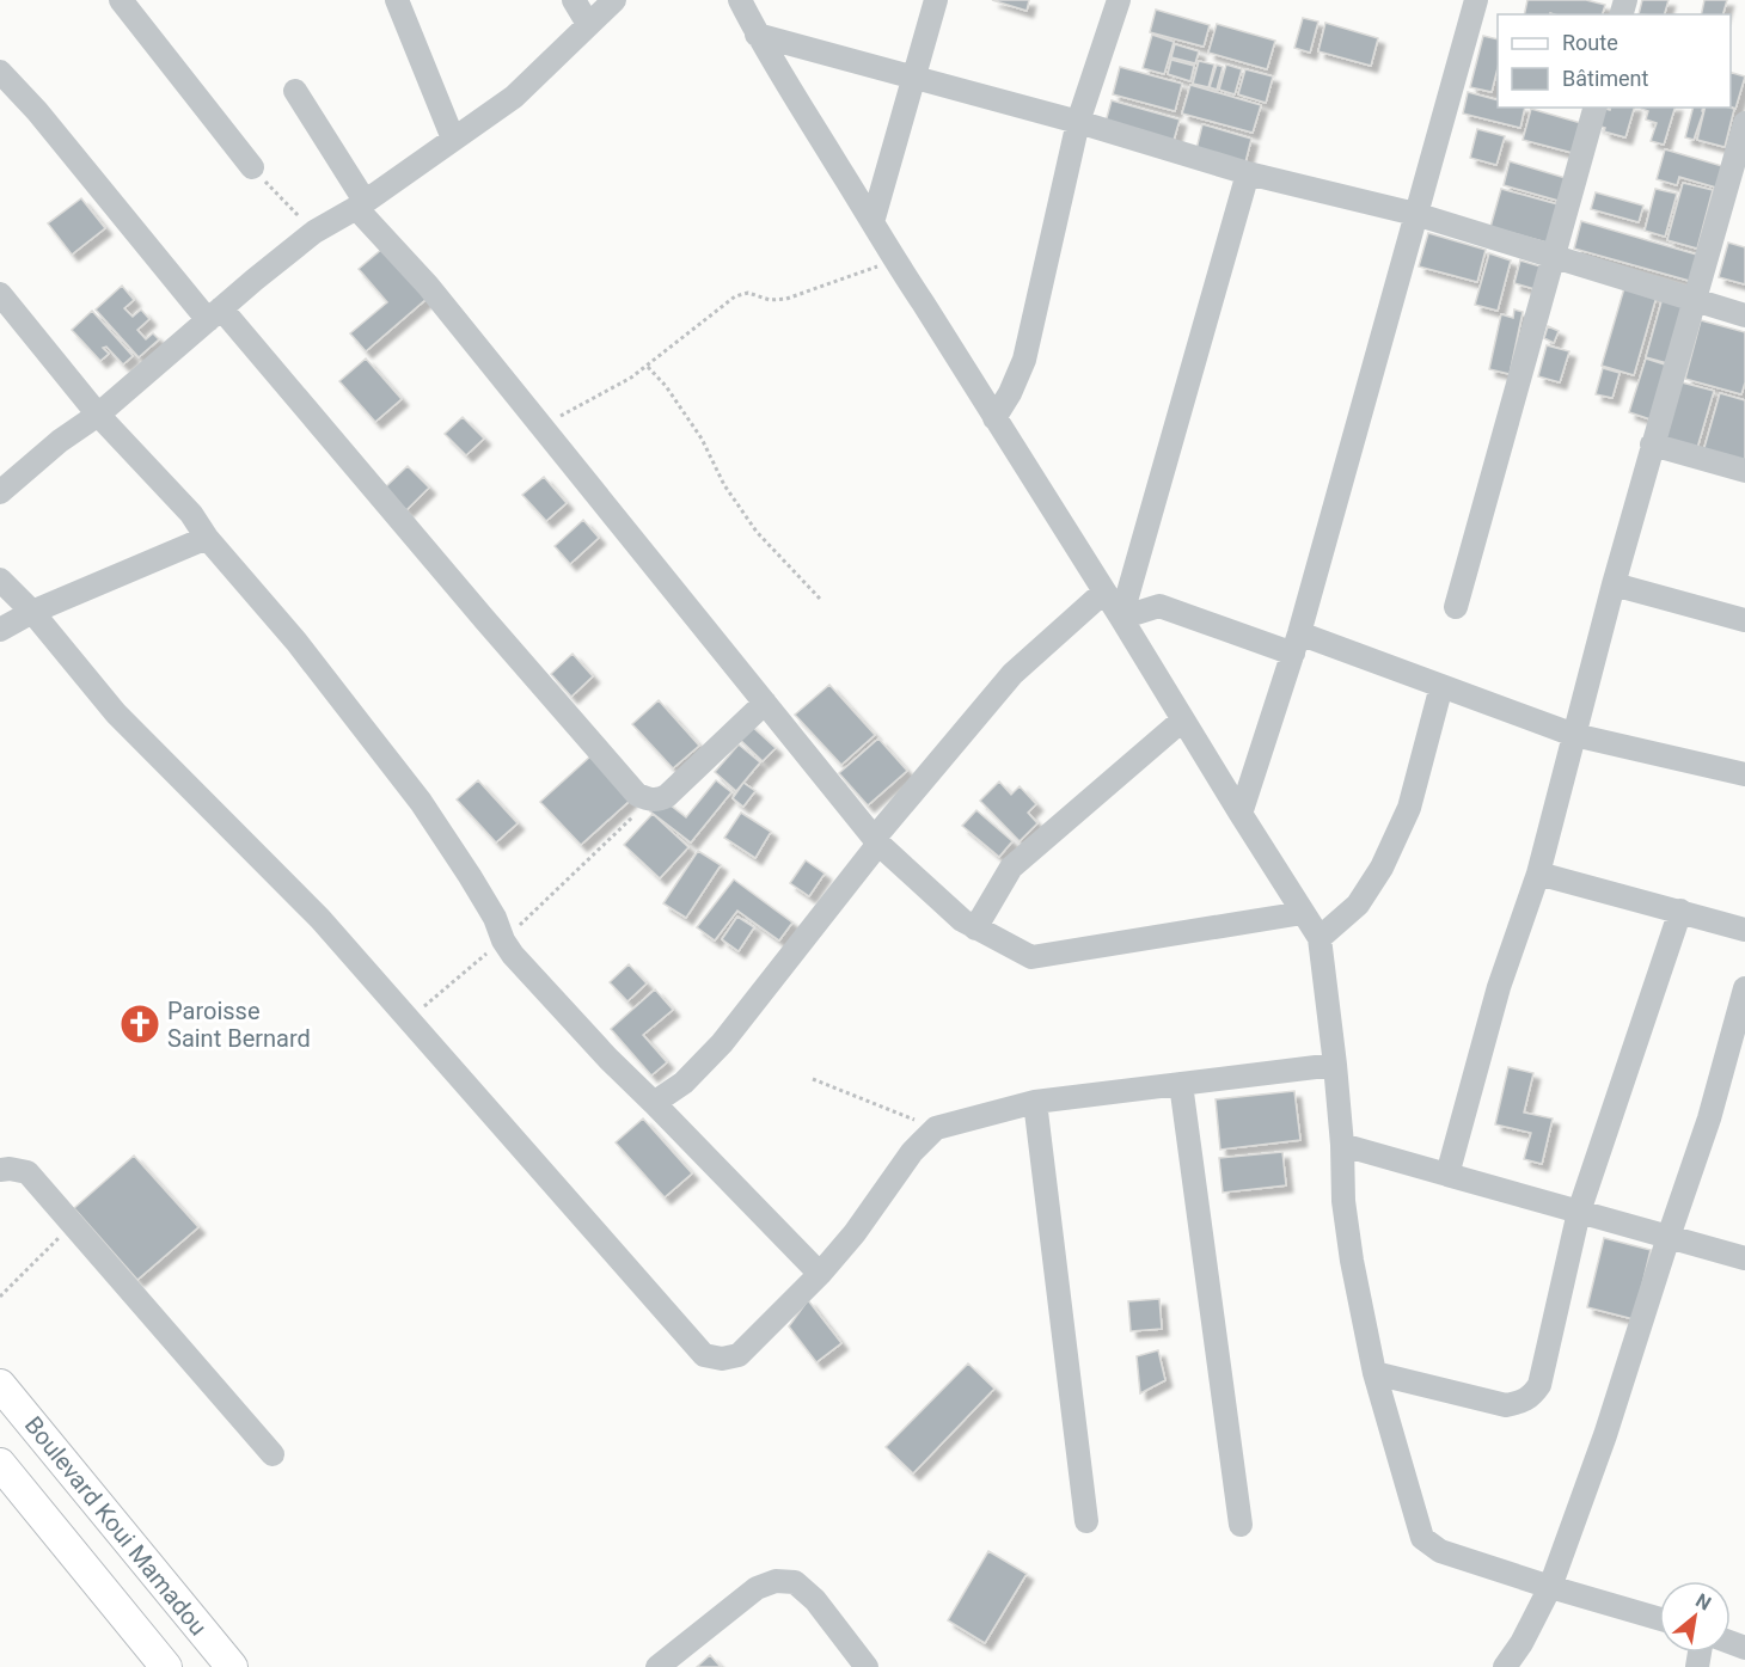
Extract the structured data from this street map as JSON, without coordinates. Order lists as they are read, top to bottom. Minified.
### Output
{"streets":{"main road":["Boulevard Koui Mamadou"]},"places":{"church":["Paroisse Saint Bernard"]},"legend":["Route","Bâtiment"],"north":"top right"}
